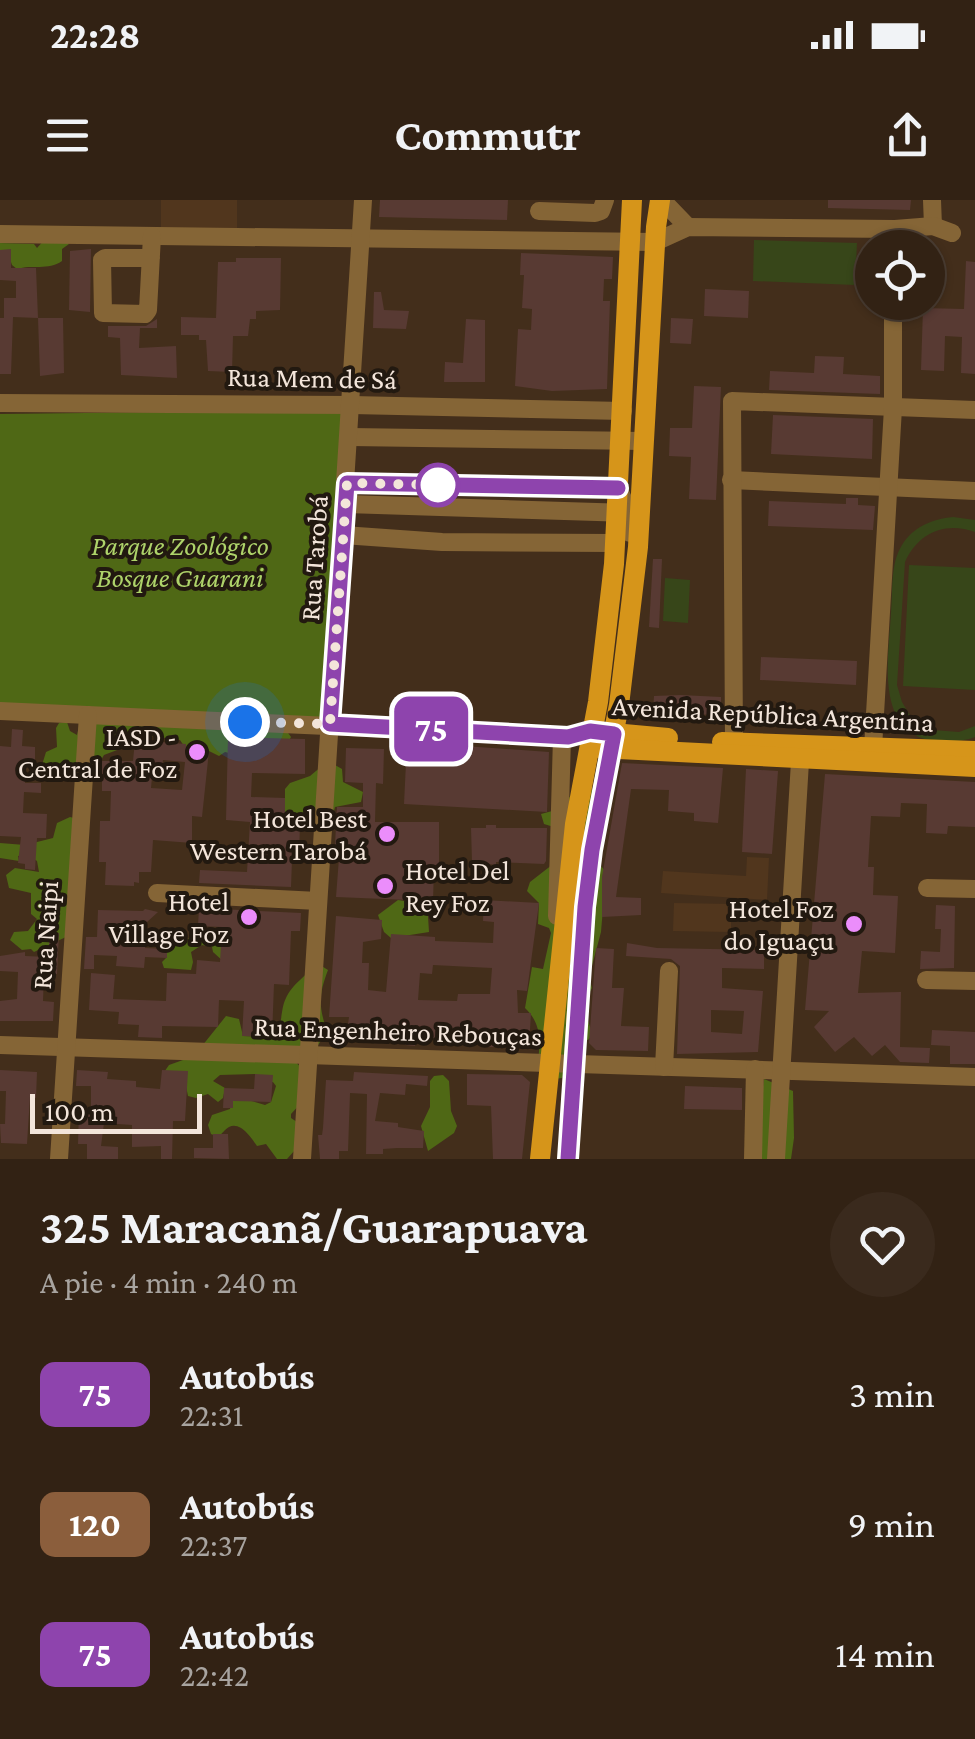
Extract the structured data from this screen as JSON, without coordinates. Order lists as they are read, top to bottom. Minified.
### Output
{"streets":{"main road":["Avenida República Argentina"],"street":["Rua Mem de Sá","Rua Tarobá","Rua Naipi","Rua Engenheiro Rebouças"]},"crossings":[["Rua Mem de Sá","Rua Tarobá"],["Rua Tarobá","Avenida República Argentina"],["Rua Tarobá","Rua Engenheiro Rebouças"],["Avenida República Argentina","Rua Naipi"],["Rua Naipi","Rua Engenheiro Rebouças"]],"parks":["Parque Zoológico Bosque Guarani"],"places":["IASD - Central de Foz","Hotel Best Western Tarobá","Hotel Del Rey Foz","Hotel Village Foz","Hotel Foz do Iguaçu"],"lines":["bus line 75"],"scale_bar":"100 m","page":{"status":"22:28","header":"Commutr","on_map":"75","scale":"100 m","heading":["325 Maracanã/Guarapuava","A pie · 4 min · 240 m"],"list":[{"mark":"75","name":"Autobús","note":"22:31","value":"3 min"},{"mark":"120","name":"Autobús","note":"22:37","value":"9 min"},{"mark":"75","name":"Autobús","note":"22:42","value":"14 min"}]}}
